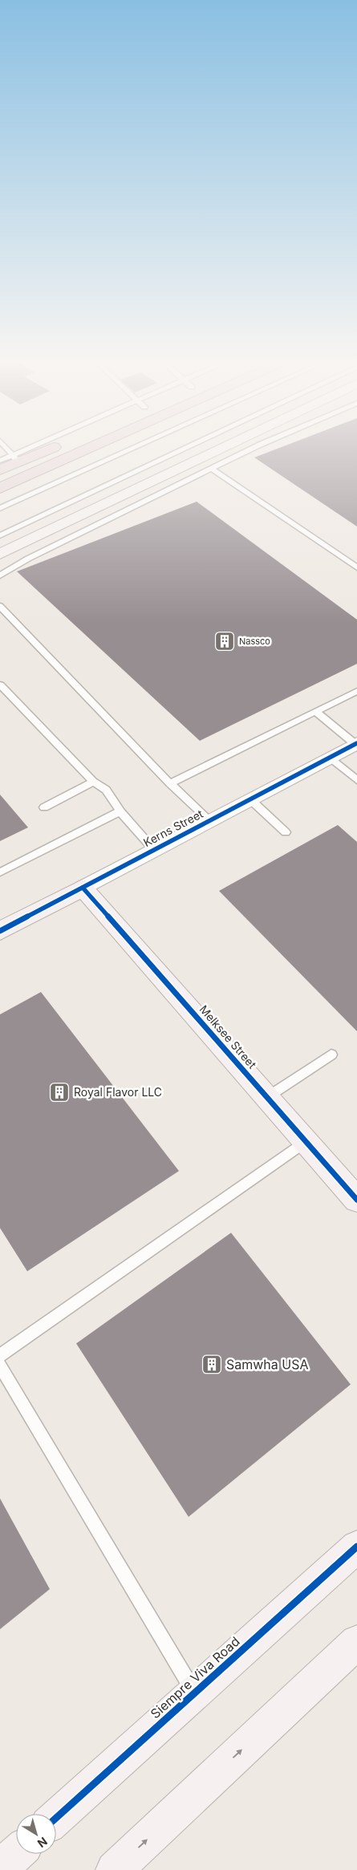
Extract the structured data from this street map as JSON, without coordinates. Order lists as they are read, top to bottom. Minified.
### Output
{"streets":{"main road":["Kerns Street","Melksee Street","Siempre Viva Road"]},"crossings":[["Kerns Street","Melksee Street"]],"places":{"building":["Nassco","Royal Flavor LLC","Samwha USA"]},"north":"bottom right"}
